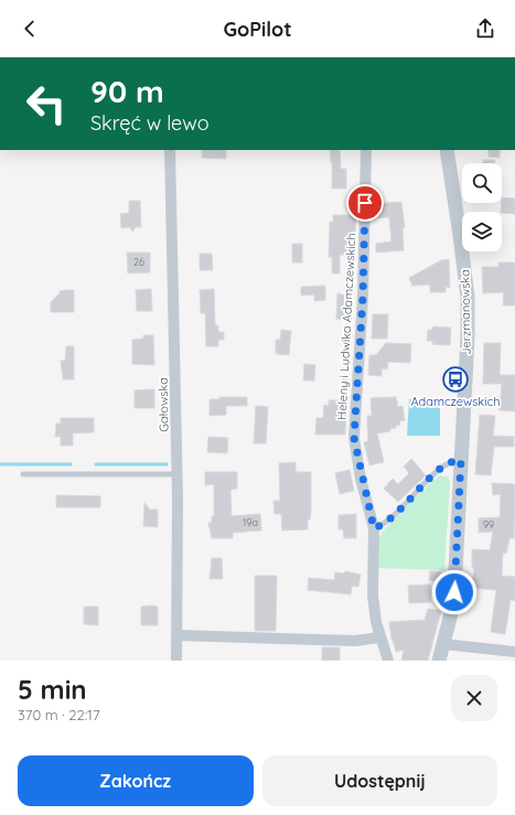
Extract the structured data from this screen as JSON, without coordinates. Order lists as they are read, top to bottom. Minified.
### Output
{"streets":{"street":["Jerzmanowska","Heleny i Ludwika Adamczewskich","Gałowska"]},"places":{"bus stop":["Adamczewskich"]},"house_numbers":["26","19a","99"],"page":{"header":"GoPilot","turn":["90 m","Skręć w lewo"],"heading":["5 min","370 m · 22:17"],"buttons":["Zakończ","Udostępnij"]}}
